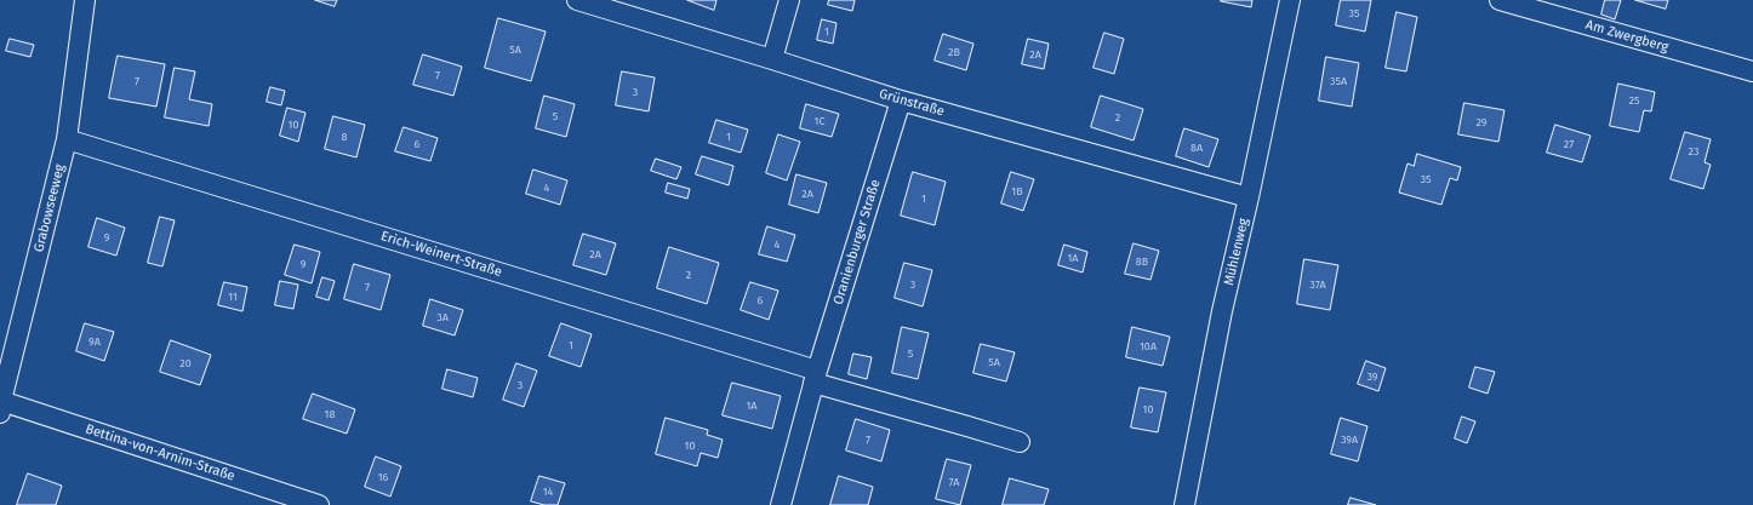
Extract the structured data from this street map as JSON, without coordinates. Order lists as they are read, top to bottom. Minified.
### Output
{"streets":{"street":["Am Zwergberg","Grünstraße","Grabowseeweg","Oranienburger Straße","Mühlenweg","Erich-Weinert-Straße","Bettina-von-Arnim-Straße"]},"crossings":[["Grünstraße","Oranienburger Straße"],["Grünstraße","Mühlenweg"],["Grabowseeweg","Erich-Weinert-Straße"],["Grabowseeweg","Bettina-von-Arnim-Straße"],["Oranienburger Straße","Erich-Weinert-Straße"]],"house_numbers":["35","1","5A","2B","2A","7","7","35A","3","25","5","2","1C","29","10","8","1","6","27","8A","23","35","4","1B","2A","1","9","4","2A","1A","8B","9","2","3","37A","7","11","6","3A","9A","1","10A","5","5A","20","39","3","1A","10","18","7","39A","10","16","7A","14"]}
